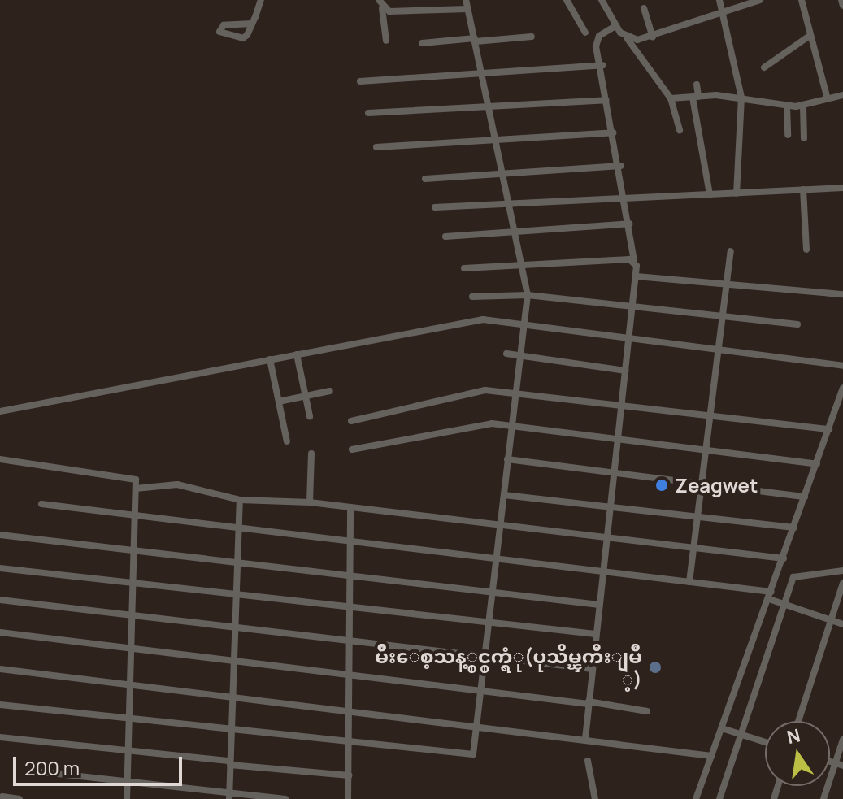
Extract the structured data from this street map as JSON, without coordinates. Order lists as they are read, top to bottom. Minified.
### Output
{"places":["Zeagwet","မ်ိဳးေစ့သန့္စင္စက္ရံု(ပုသိမ္ၾကီးျမိဳ ့)"],"scale_bar":"200 m","north":"top"}
